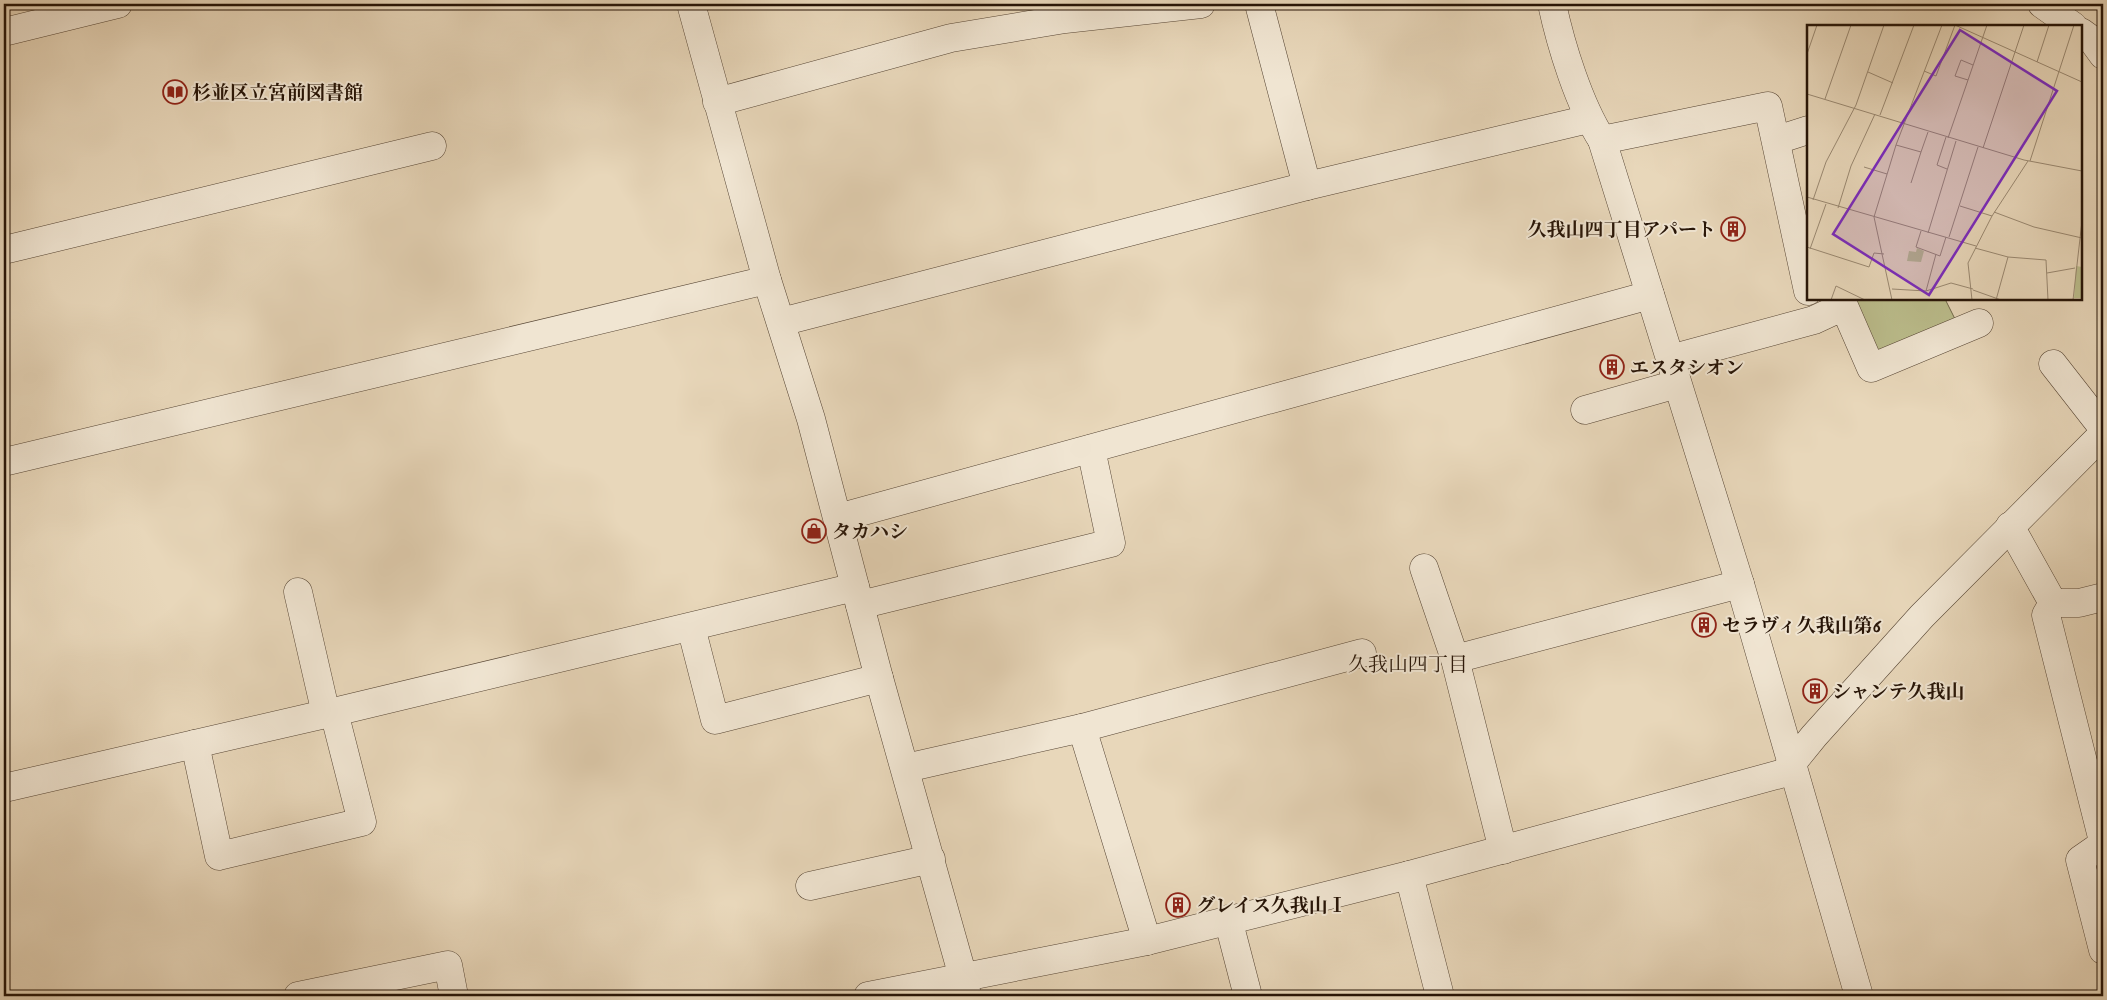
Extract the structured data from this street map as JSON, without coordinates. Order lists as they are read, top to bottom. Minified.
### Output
{"districts":["久我山四丁目"],"places":{"library":["杉並区立宮前図書館"],"building":["久我山四丁目アパート","エスタシオン","セラヴィ久我山第6","シャンテ久我山","グレイス久我山Ⅰ"],"shop":["タカハシ"]}}
